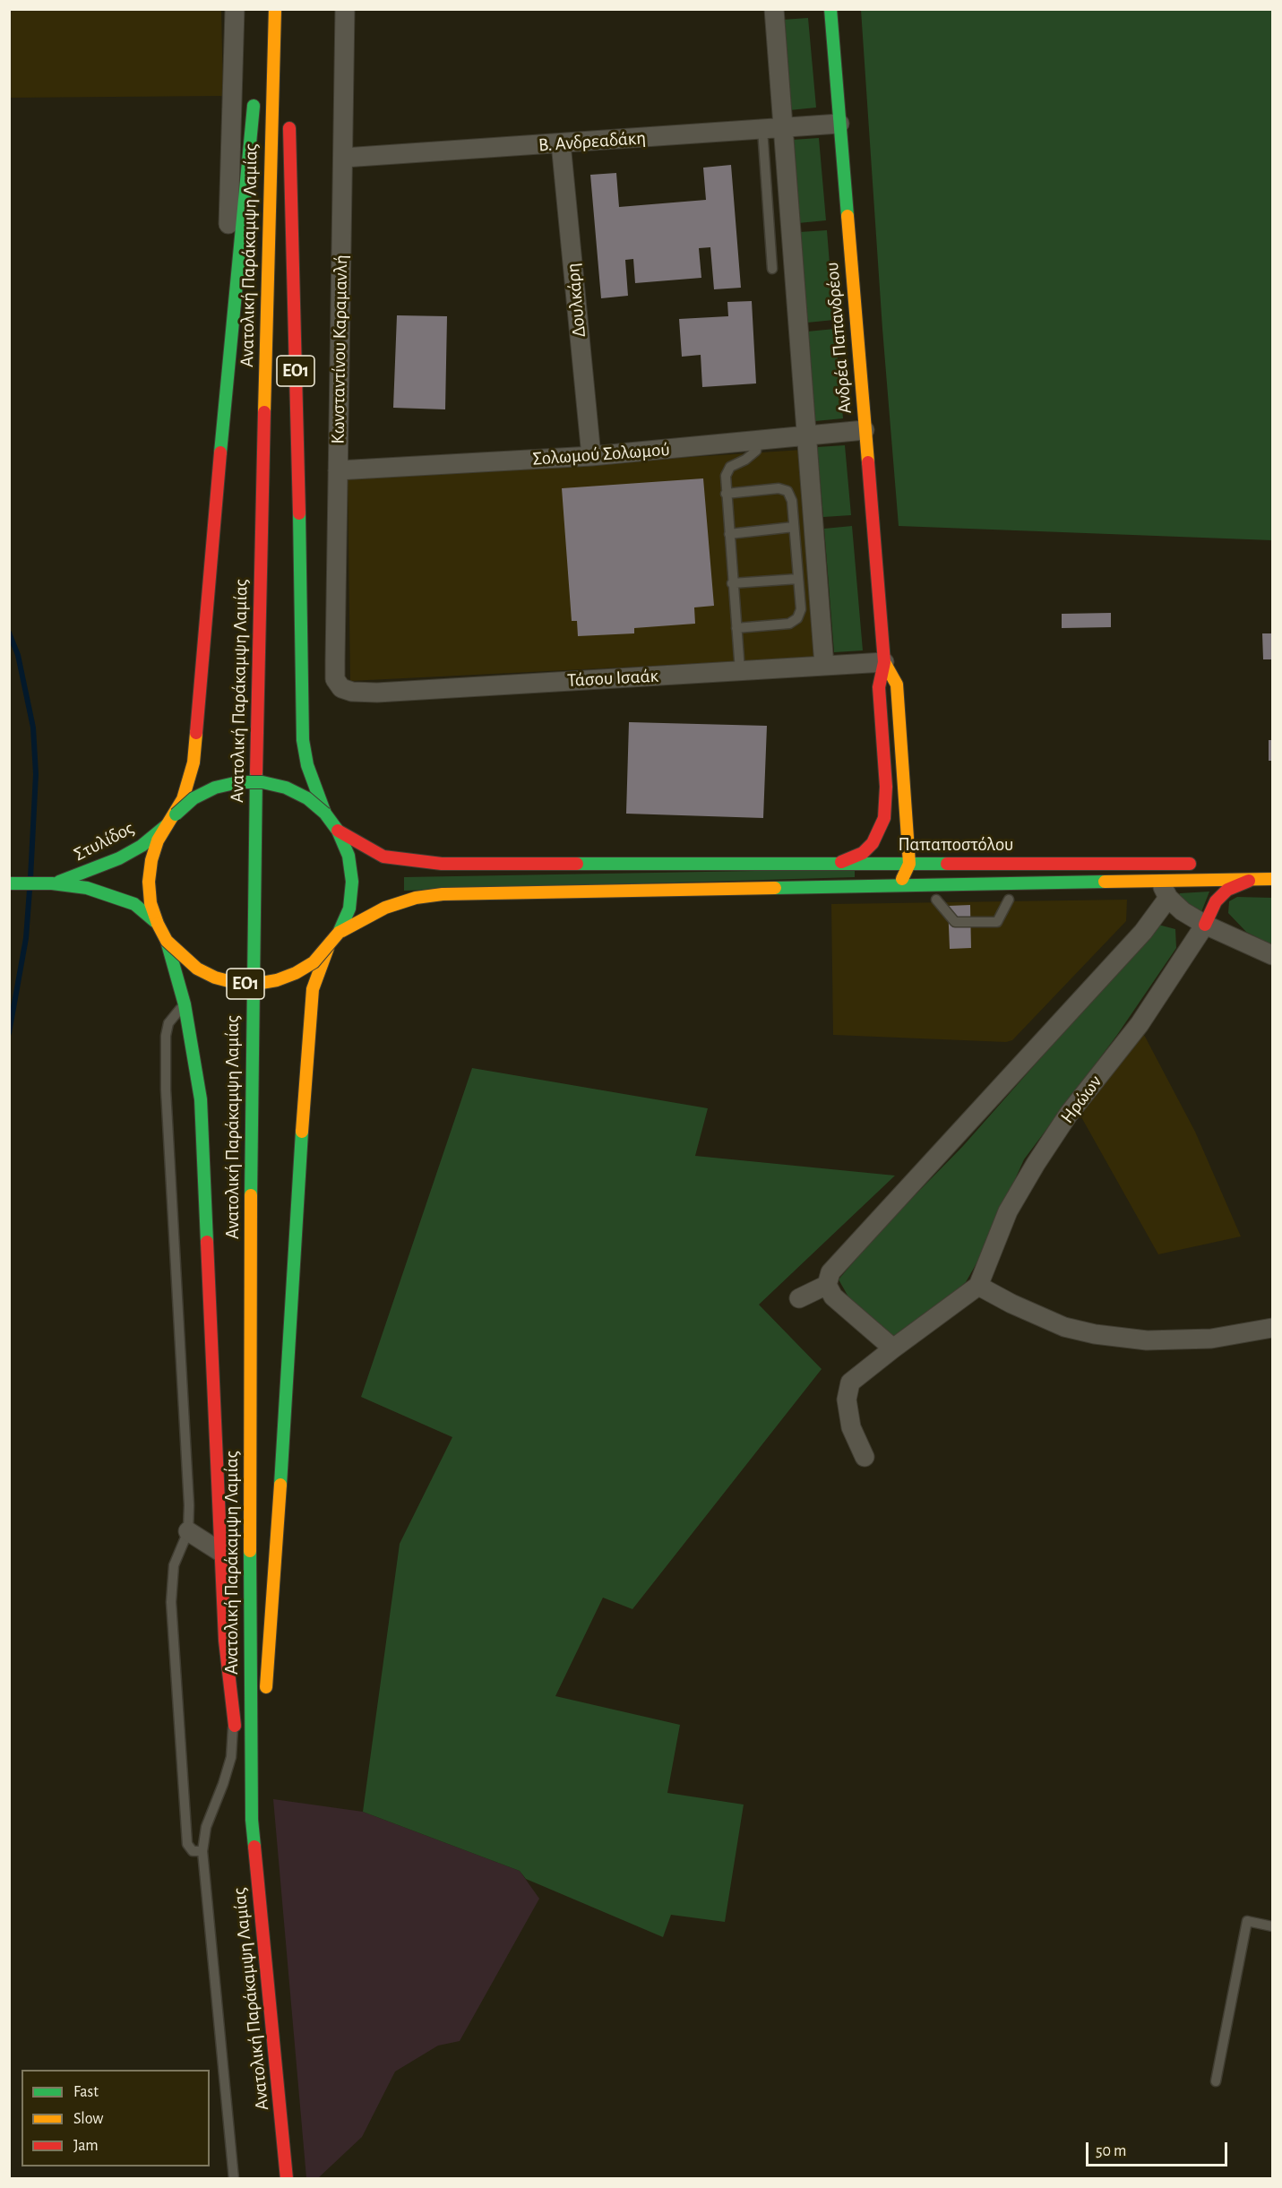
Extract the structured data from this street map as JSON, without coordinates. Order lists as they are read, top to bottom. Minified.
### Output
{"streets":{"main road":["Ανατολική Παράκαμψη Λαμίας","Ανδρέα Παπανδρέου","ΕΟ1","Στυλίδος","Παπαποστόλου"],"street":["Β. Ανδρεαδάκη","Δουλκάρη","Κωνσταντίνου Καραμανλή","Σολωμού Σολωμού","Τάσου Ισαάκ","Ηρώων"]},"crossings":[["Β. Ανδρεαδάκη","Δουλκάρη"],["Β. Ανδρεαδάκη","Ανδρέα Παπανδρέου"],["Β. Ανδρεαδάκη","Κωνσταντίνου Καραμανλή"],["Δουλκάρη","Σολωμού Σολωμού"],["Ανδρέα Παπανδρέου","Σολωμού Σολωμού"],["Ανδρέα Παπανδρέου","Τάσου Ισαάκ"],["Ανδρέα Παπανδρέου","Παπαποστόλου"],["Κωνσταντίνου Καραμανλή","Σολωμού Σολωμού"],["Κωνσταντίνου Καραμανλή","Τάσου Ισαάκ"],["ΕΟ1","Στυλίδος"],["ΕΟ1","Παπαποστόλου"]],"legend":["Fast","Slow","Jam"],"scale_bar":"50 m"}
